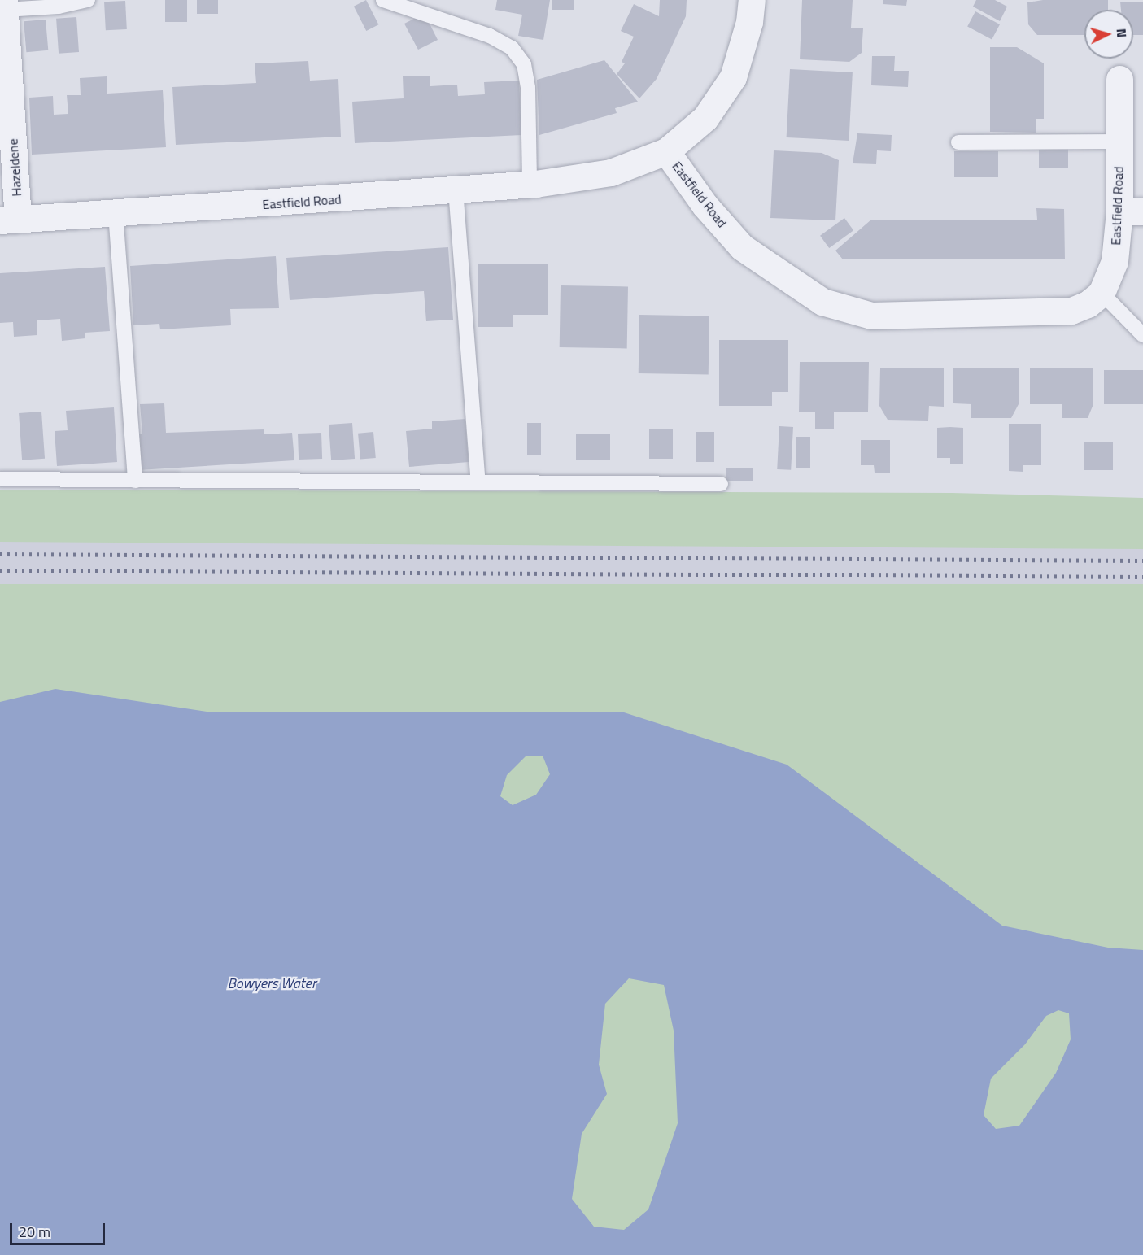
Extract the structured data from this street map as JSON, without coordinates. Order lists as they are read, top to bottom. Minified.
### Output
{"streets":{"street":["Hazeldene","Eastfield Road"]},"crossings":[["Hazeldene","Eastfield Road"]],"water":["Bowyers Water"],"scale_bar":"20 m","north":"right"}
